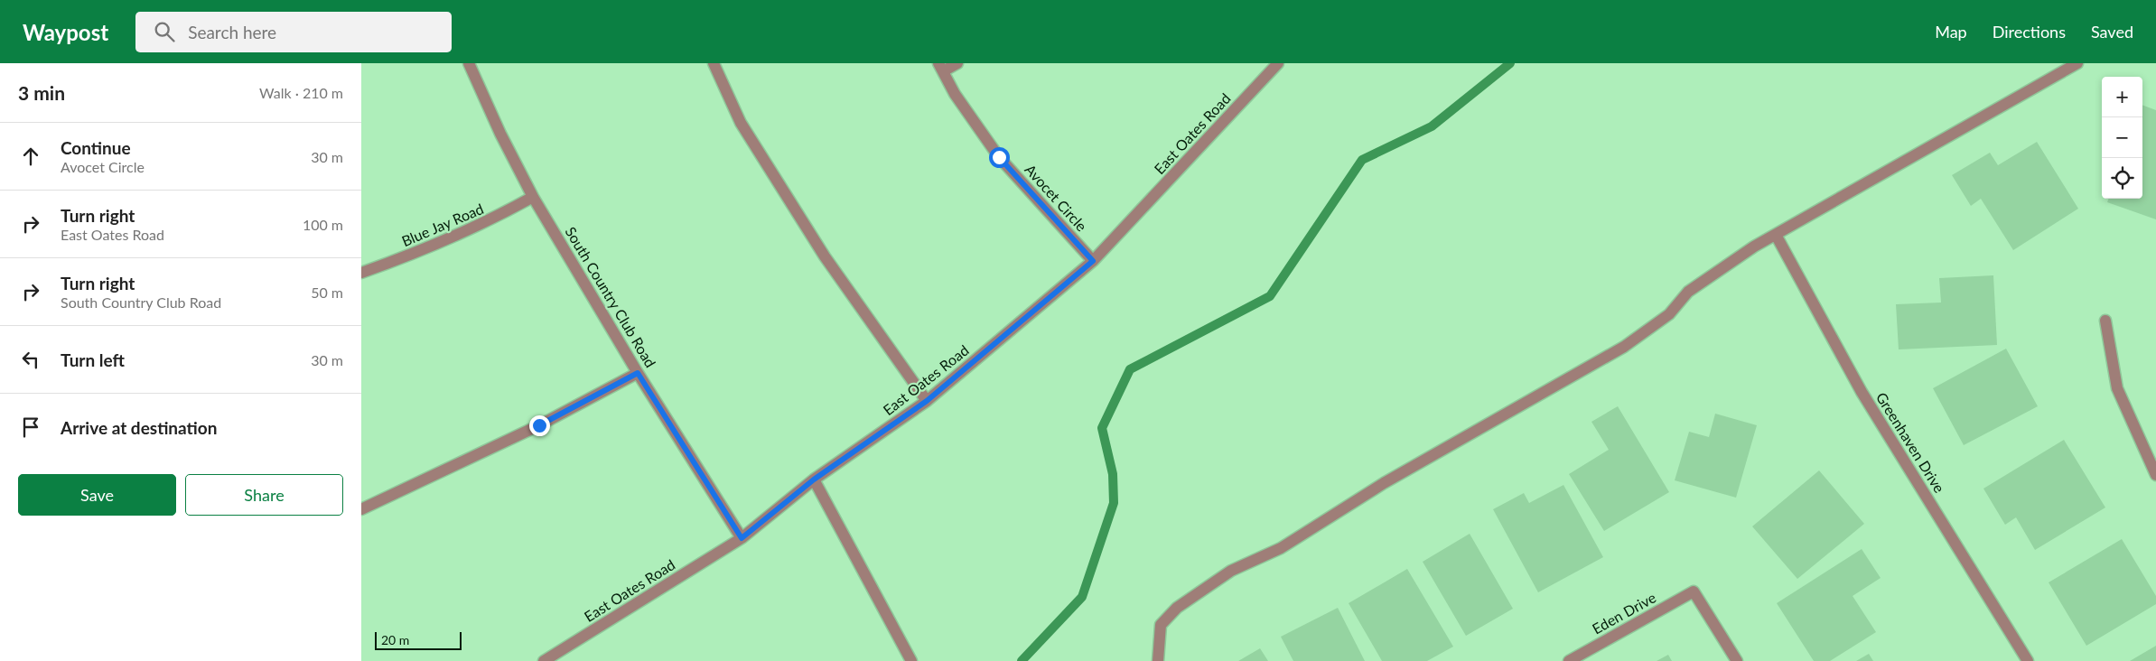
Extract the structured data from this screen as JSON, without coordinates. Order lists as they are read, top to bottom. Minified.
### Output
{"streets":{"street":["East Oates Road","Avocet Circle","Blue Jay Road","South Country Club Road","Greenhaven Drive","Eden Drive"]},"crossings":[["East Oates Road","Avocet Circle"],["East Oates Road","South Country Club Road"],["Blue Jay Road","South Country Club Road"]],"scale_bar":"20 m","page":{"header":"Waypost","search":"Search here","nav":["Map","Directions","Saved"],"heading":["3 min","Walk · 210 m"],"map_buttons":["+","−"],"list":[["Continue","Avocet Circle","30 m"],["Turn right","East Oates Road","100 m"],["Turn right","South Country Club Road","50 m"],["Turn left","30 m"],"Arrive at destination"],"buttons":["Save","Share"],"scale":"20 m"}}
